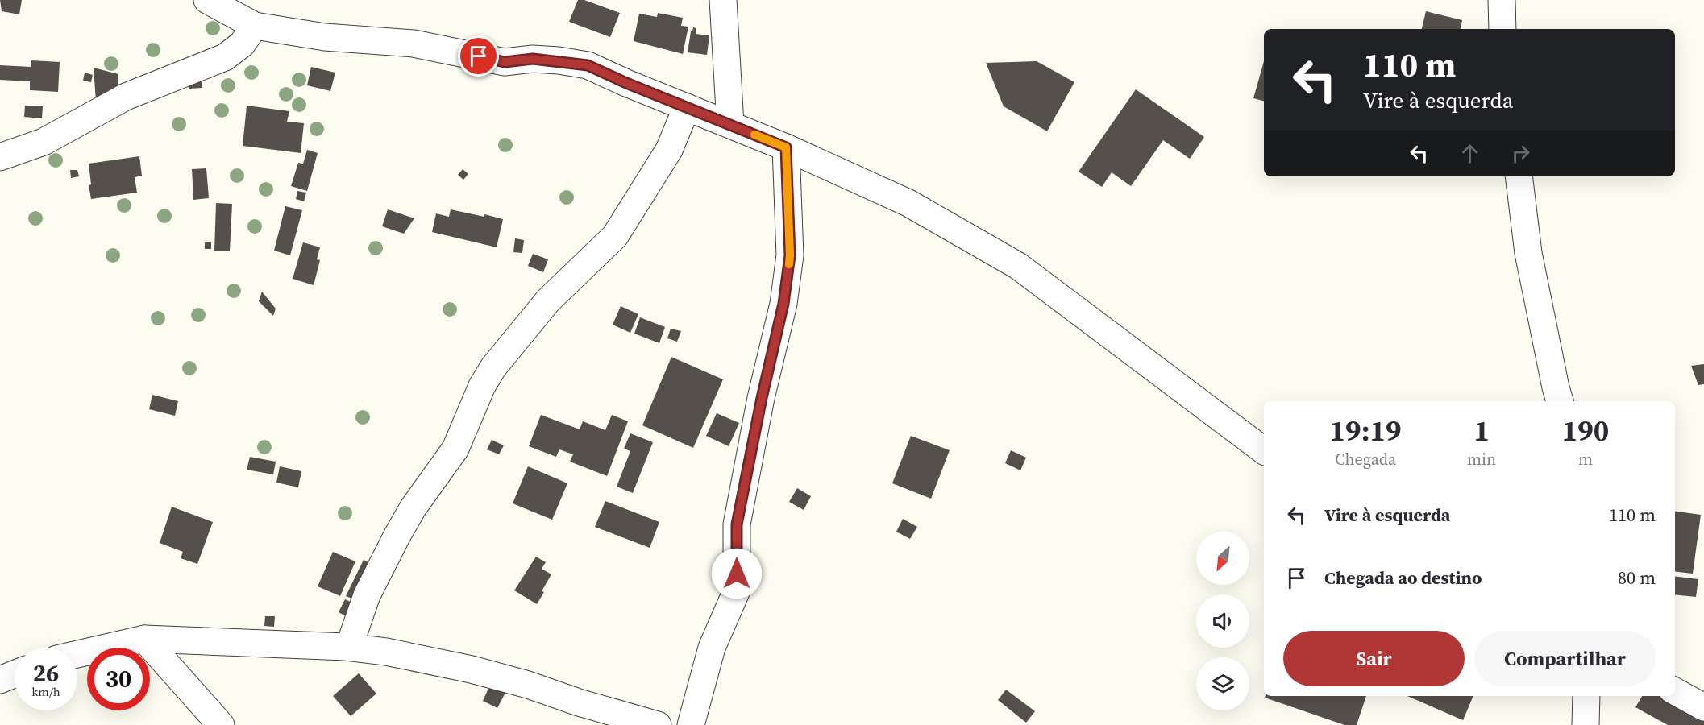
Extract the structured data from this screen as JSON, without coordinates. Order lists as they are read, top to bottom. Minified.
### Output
{"north":"bottom left","page":{"turn":["110 m","Vire à esquerda"],"eta":["19:19","Chegada","1","min","190","m"],"list":[{"name":"Vire à esquerda","value":"110 m"},{"name":"Chegada ao destino","value":"80 m"}],"buttons":["Sair","Compartilhar"],"speed":"26 km/h","limit":"30"}}
